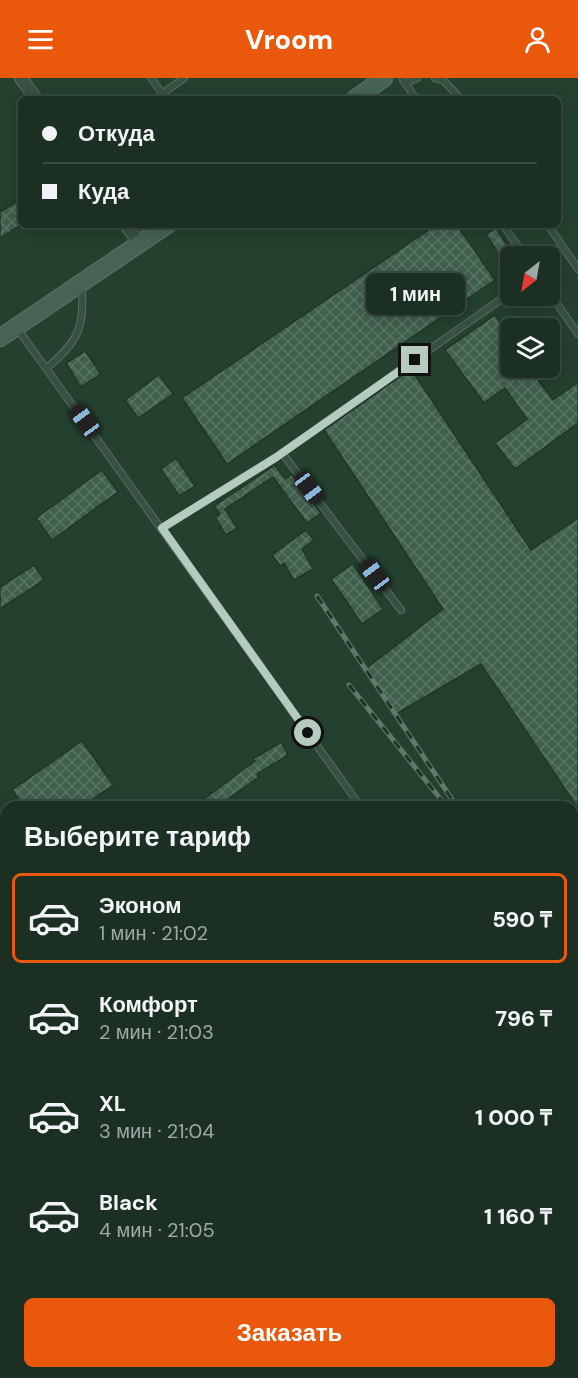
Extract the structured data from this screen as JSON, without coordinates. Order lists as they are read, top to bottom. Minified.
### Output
{"north":"bottom left","page":{"header":"Vroom","banner":["Откуда","Куда"],"bubble":"1 мин","heading":"Выберите тариф","list":[{"name":"Эконом","note":"1 мин · 21:02","value":"590 ₸"},{"name":"Комфорт","note":"2 мин · 21:03","value":"796 ₸"},{"name":"XL","note":"3 мин · 21:04","value":"1 000 ₸"},{"name":"Black","note":"4 мин · 21:05","value":"1 160 ₸"}],"buttons":"Заказать"}}
